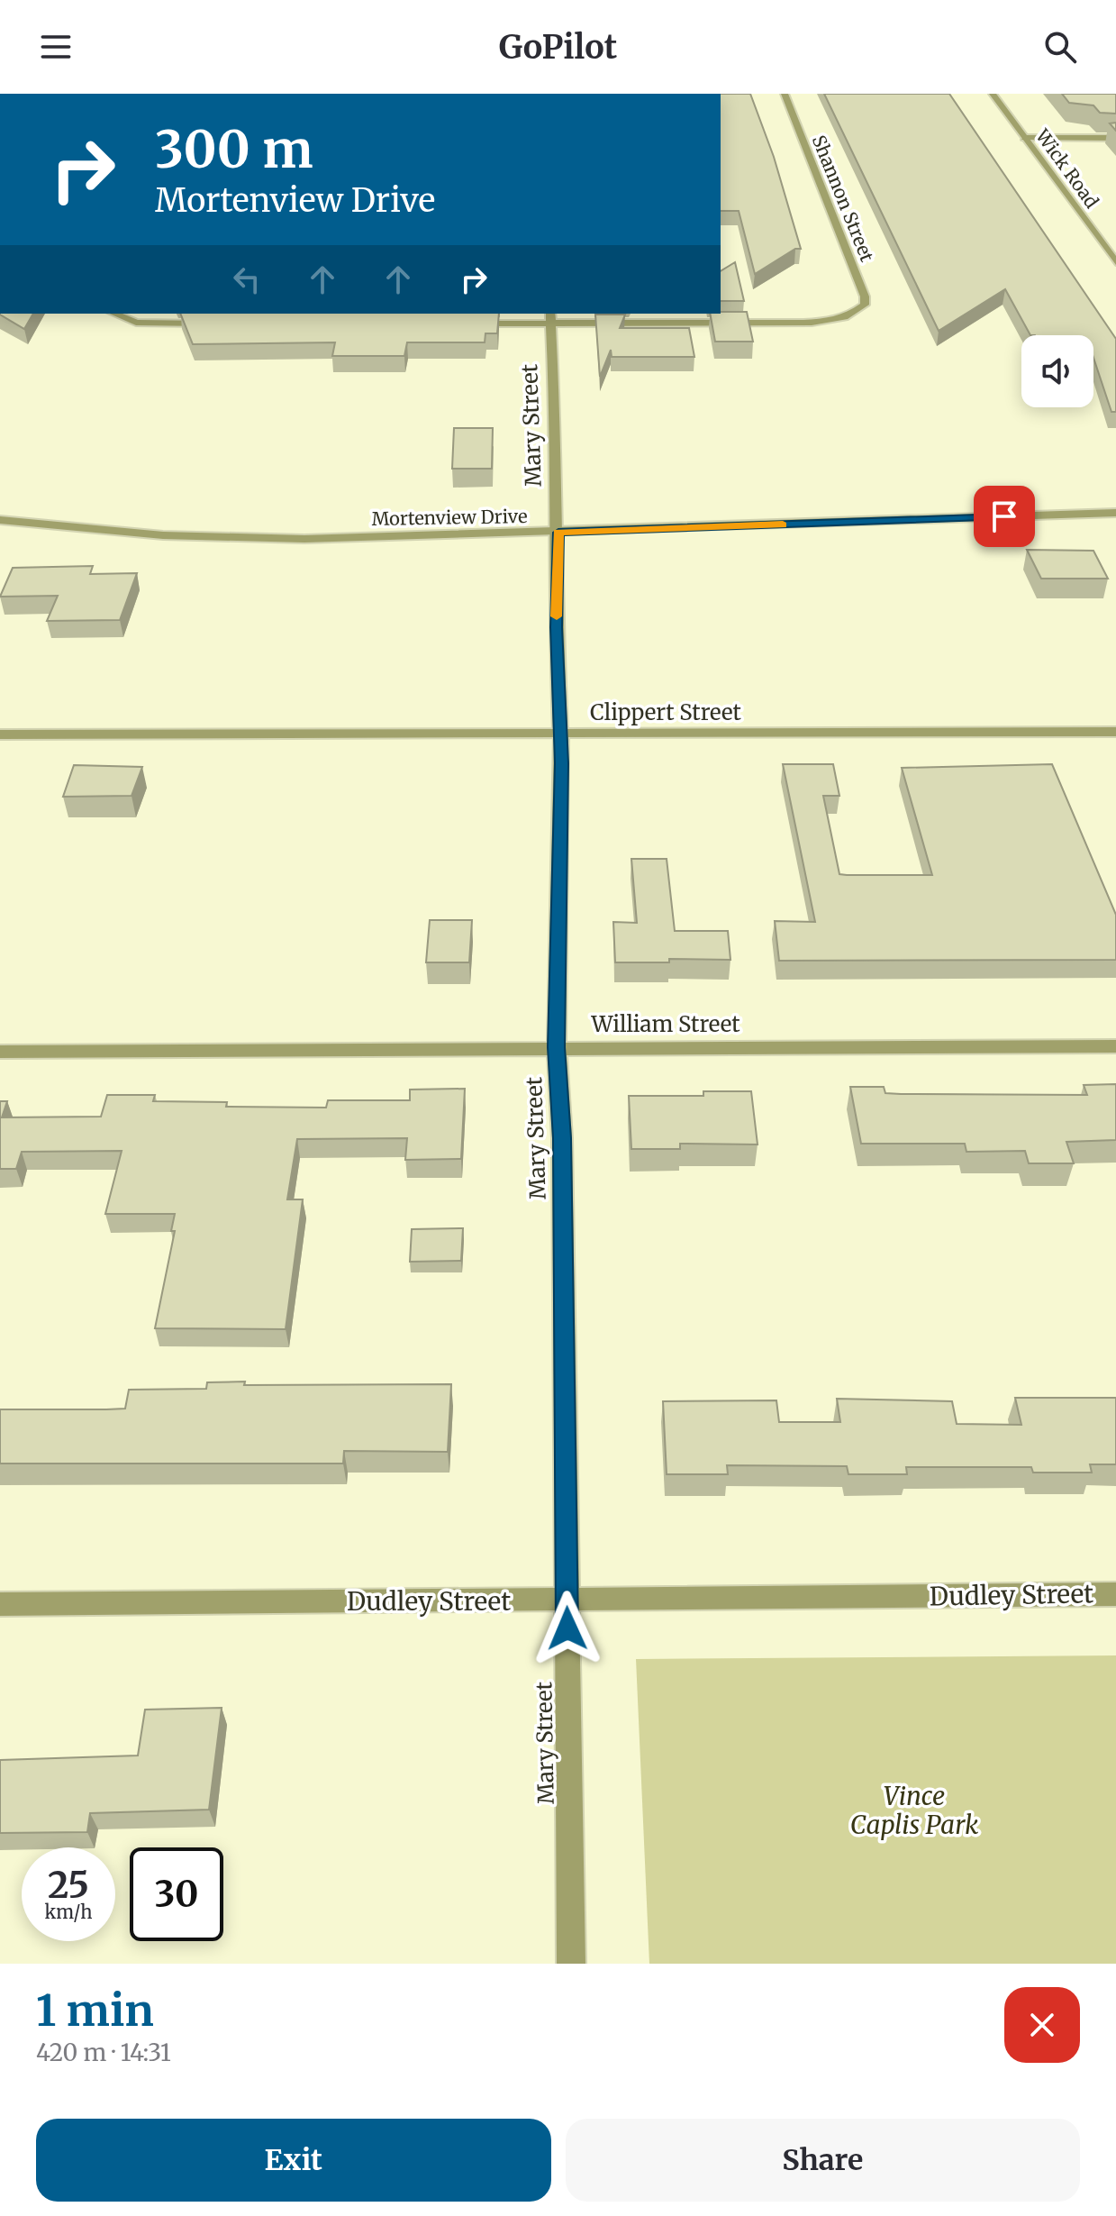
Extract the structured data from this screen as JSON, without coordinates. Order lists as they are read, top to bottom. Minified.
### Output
{"streets":{"street":["Wick Road","Shannon Street","Mary Street","Mortenview Drive","Clippert Street","William Street","Dudley Street"]},"crossings":[["Shannon Street","Mary Street"],["Mary Street","Mortenview Drive"],["Mary Street","Clippert Street"],["Mary Street","William Street"],["Mary Street","Dudley Street"]],"parks":["Vince Caplis Park"],"page":{"header":"GoPilot","turn":["300 m","Mortenview Drive"],"speed":"25 km/h","limit":"30","heading":["1 min","420 m · 14:31"],"buttons":["Exit","Share"]}}
